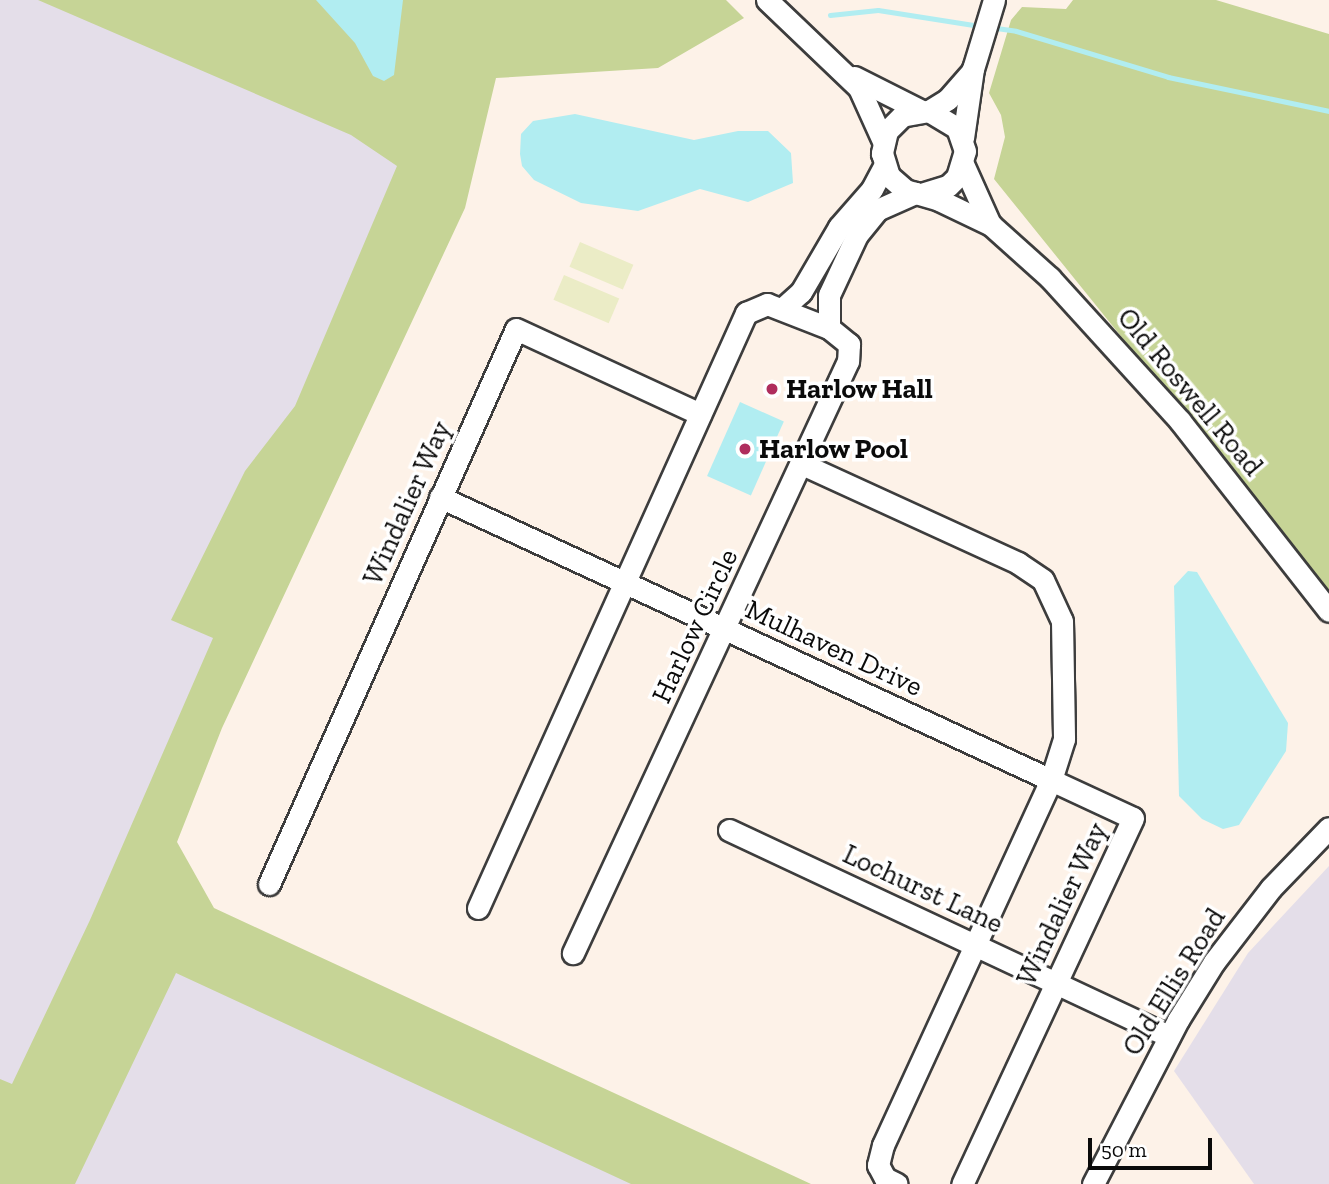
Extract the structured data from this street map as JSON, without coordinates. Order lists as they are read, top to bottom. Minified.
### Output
{"streets":{"street":["Old Roswell Road","Windalier Way","Harlow Circle","Mulhaven Drive","Lochurst Lane","Old Ellis Road"]},"crossings":[["Windalier Way","Harlow Circle"],["Windalier Way","Mulhaven Drive"],["Windalier Way","Lochurst Lane"],["Harlow Circle","Mulhaven Drive"],["Lochurst Lane","Old Ellis Road"]],"places":["Harlow Hall","Harlow Pool"],"scale_bar":"50 m"}
